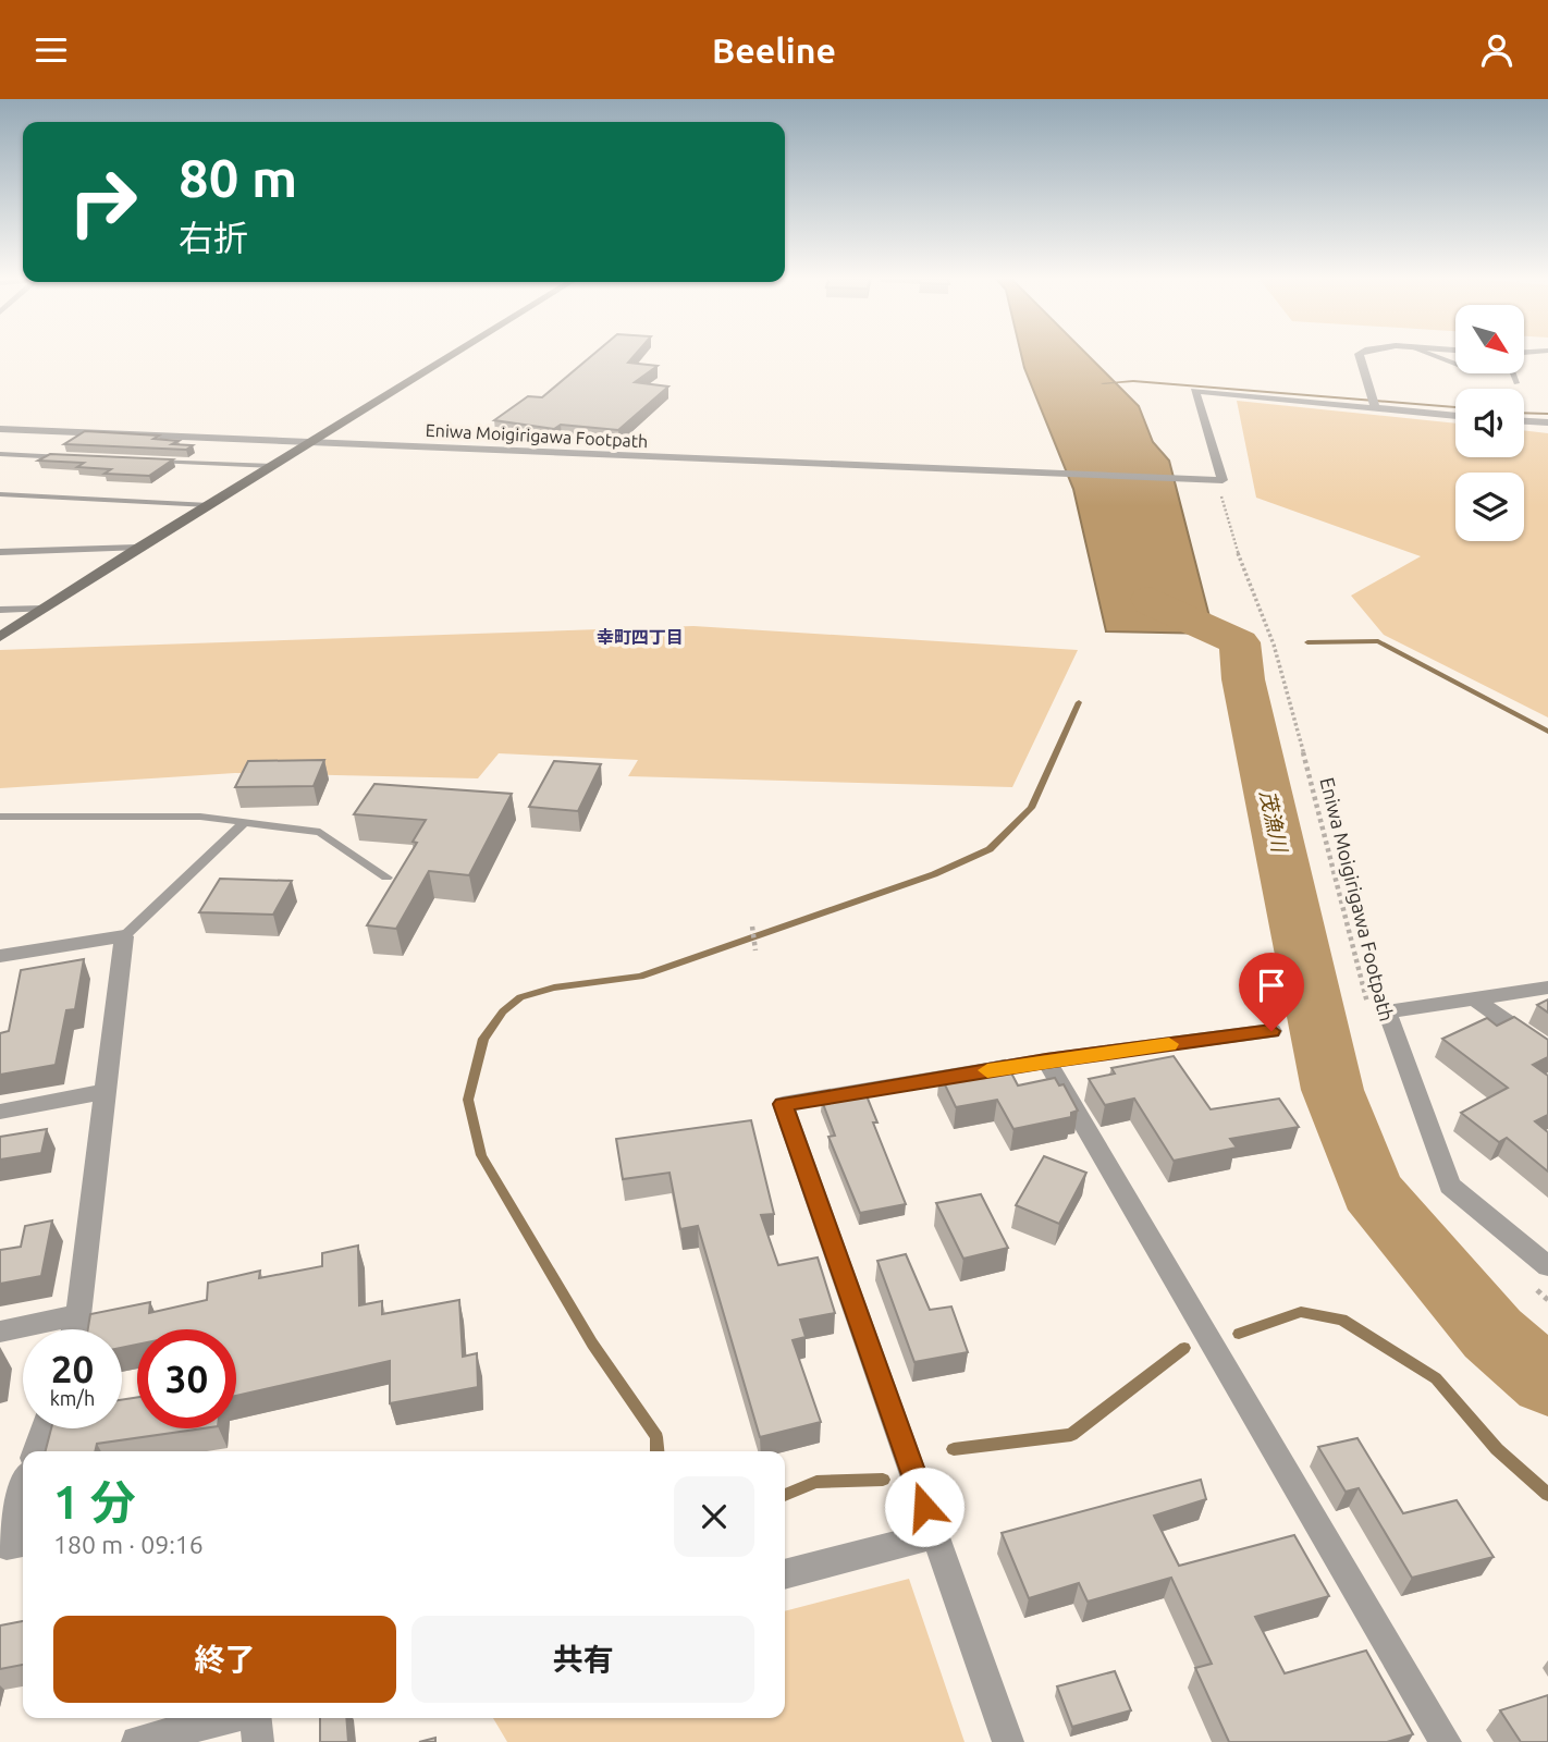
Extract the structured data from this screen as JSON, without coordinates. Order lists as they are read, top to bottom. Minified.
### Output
{"streets":{"path":["Eniwa Moigirigawa Footpath"]},"districts":["幸町四丁目"],"water":["茂漁川"],"north":"bottom right","page":{"header":"Beeline","turn":["80 m","右折"],"speed":"20 km/h","limit":"30","heading":["1 分","180 m · 09:16"],"buttons":["終了","共有"]}}
